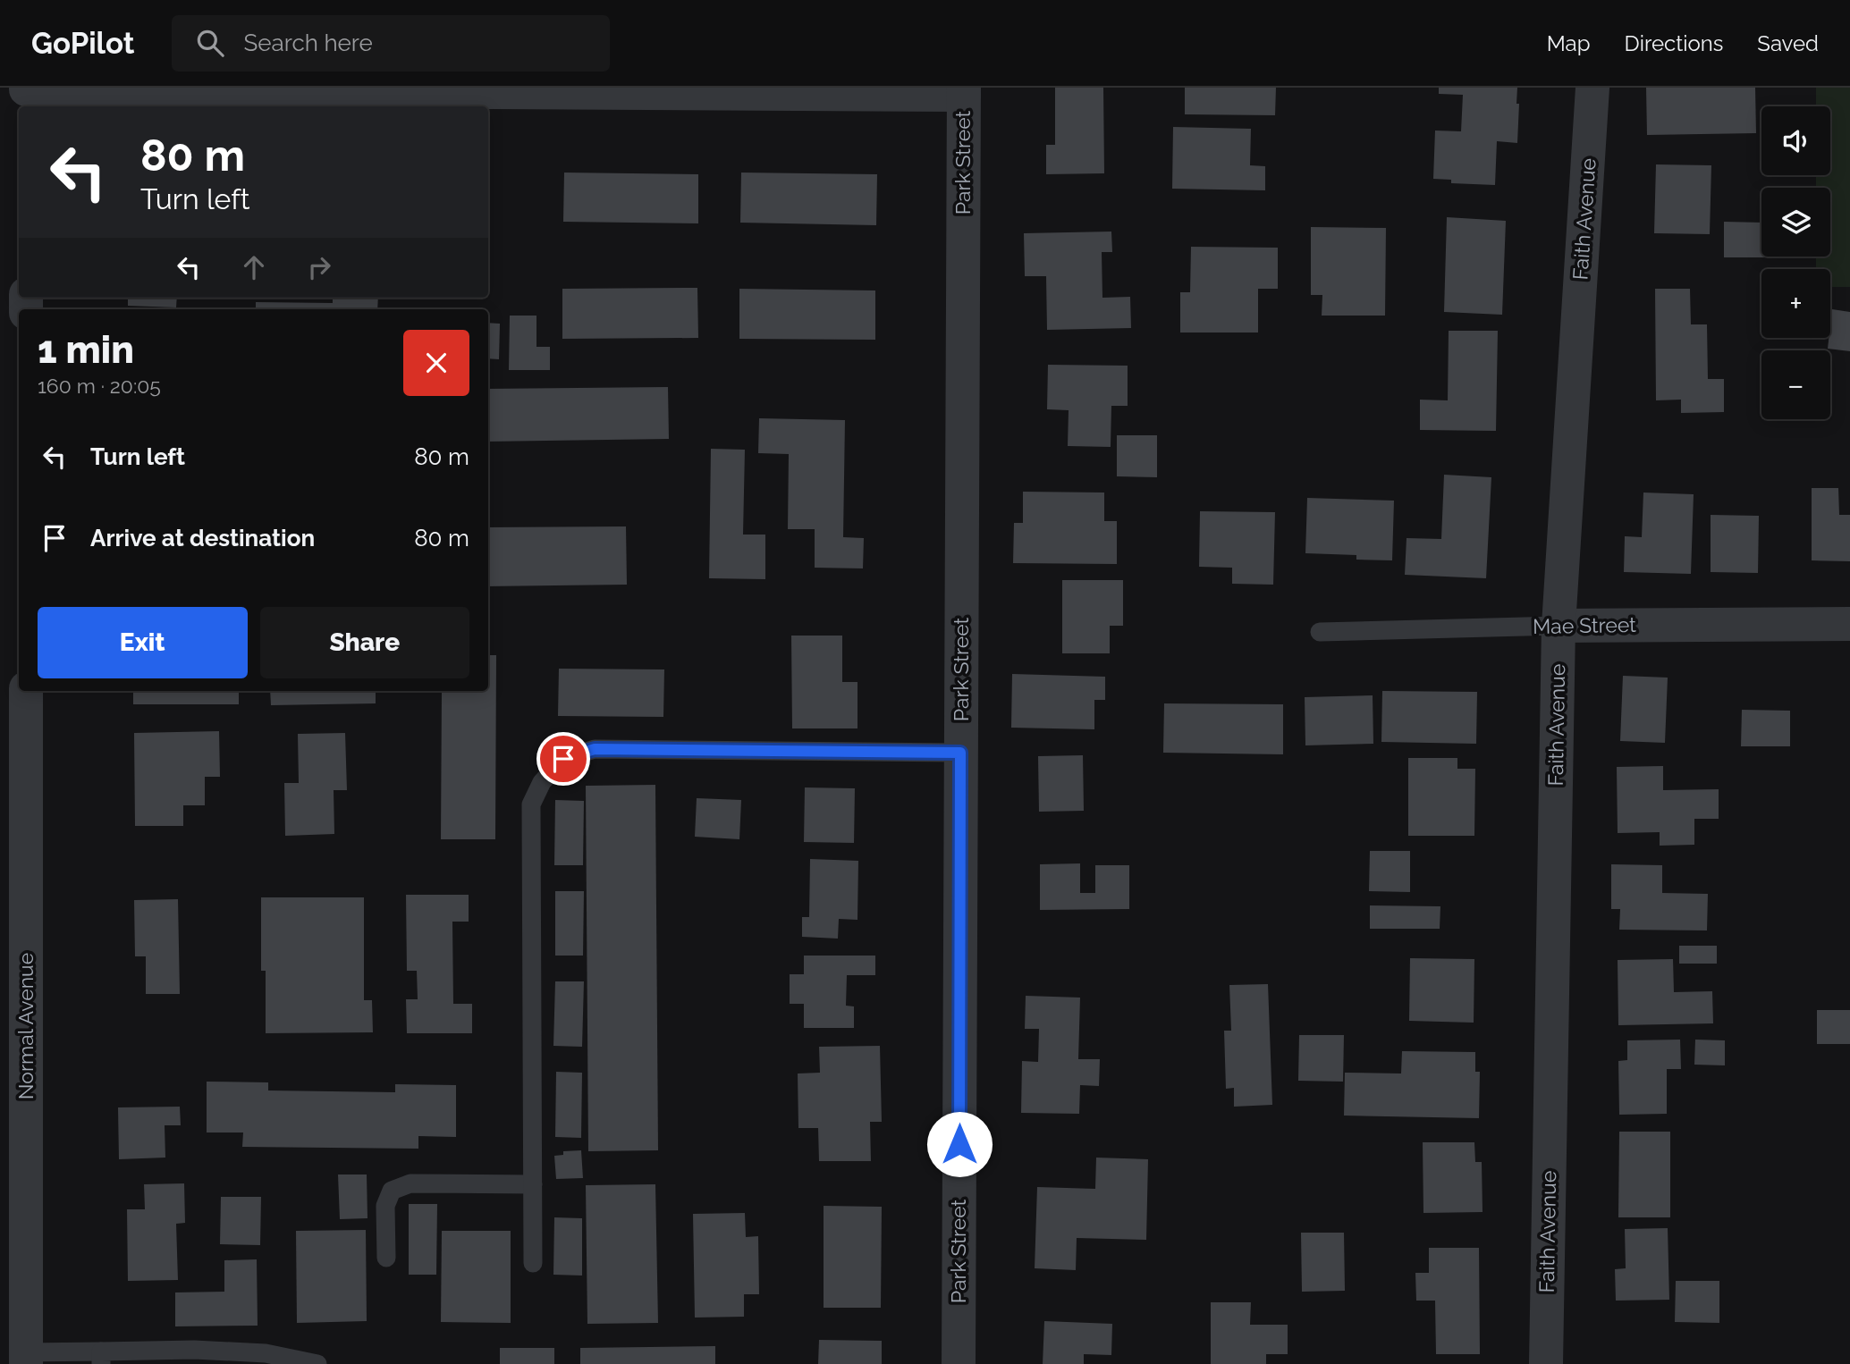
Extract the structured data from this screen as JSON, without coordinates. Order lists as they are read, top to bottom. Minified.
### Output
{"streets":{"street":["Park Street","Faith Avenue","Mae Street","Normal Avenue"]},"crossings":[["Faith Avenue","Mae Street"]],"page":{"header":"GoPilot","search":"Search here","nav":["Map","Directions","Saved"],"map_buttons":["+","−"],"turn":["80 m","Turn left"],"heading":["1 min","160 m · 20:05"],"list":[{"name":"Turn left","value":"80 m"},{"name":"Arrive at destination","value":"80 m"}],"buttons":["Exit","Share"]}}
